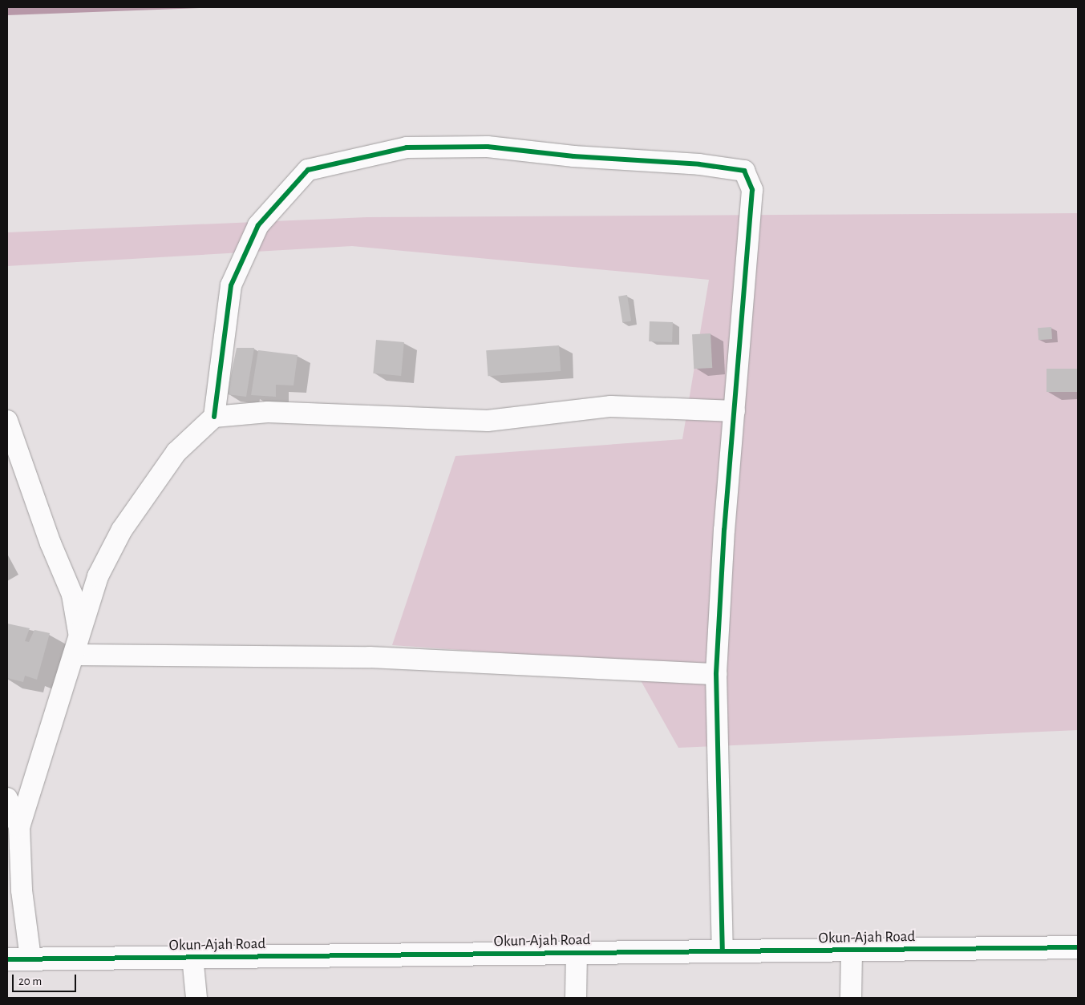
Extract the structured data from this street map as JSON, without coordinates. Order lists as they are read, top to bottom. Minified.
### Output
{"streets":{"street":["Okun-Ajah Road"]},"scale_bar":"20 m"}
